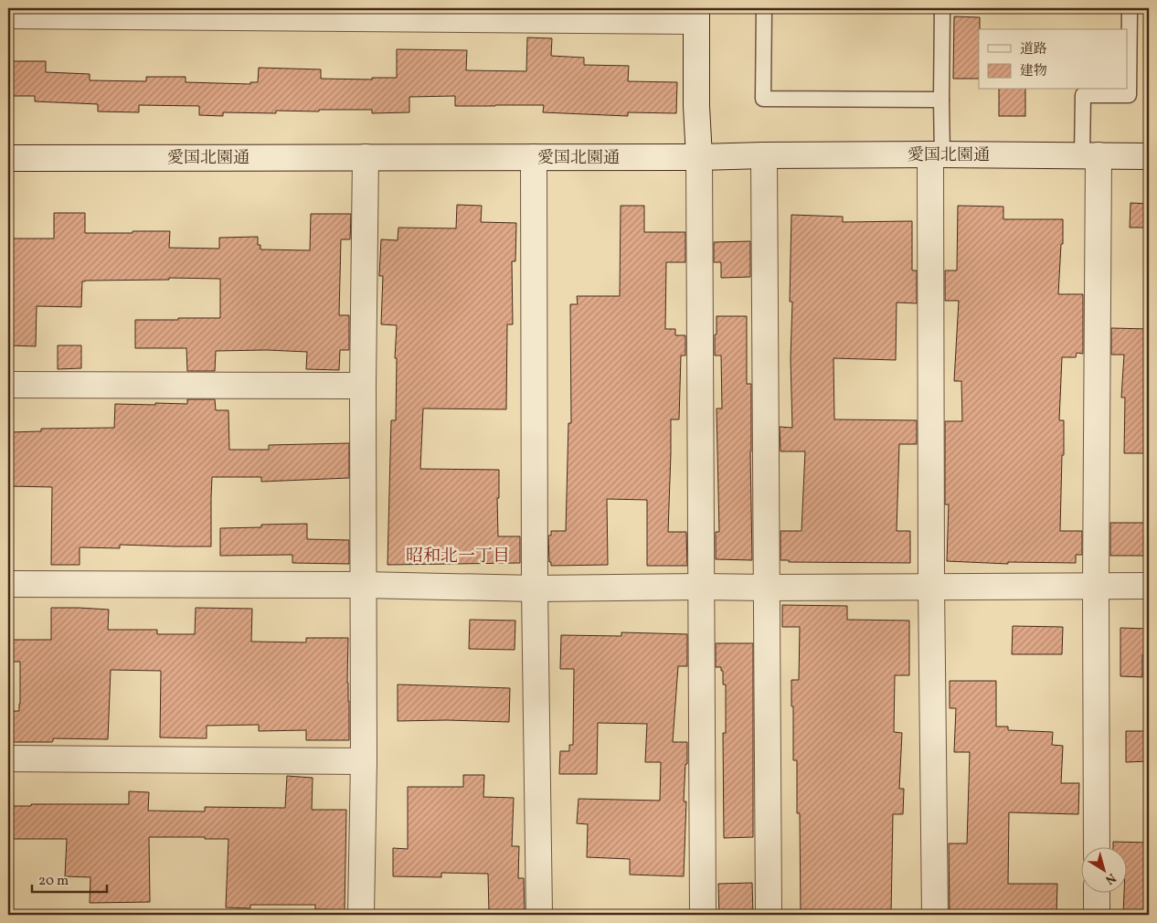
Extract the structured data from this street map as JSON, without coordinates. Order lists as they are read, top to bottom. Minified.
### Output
{"streets":{"street":["愛国北園通"]},"districts":["昭和北一丁目"],"legend":["道路","建物"],"scale_bar":"20 m","north":"bottom right"}
